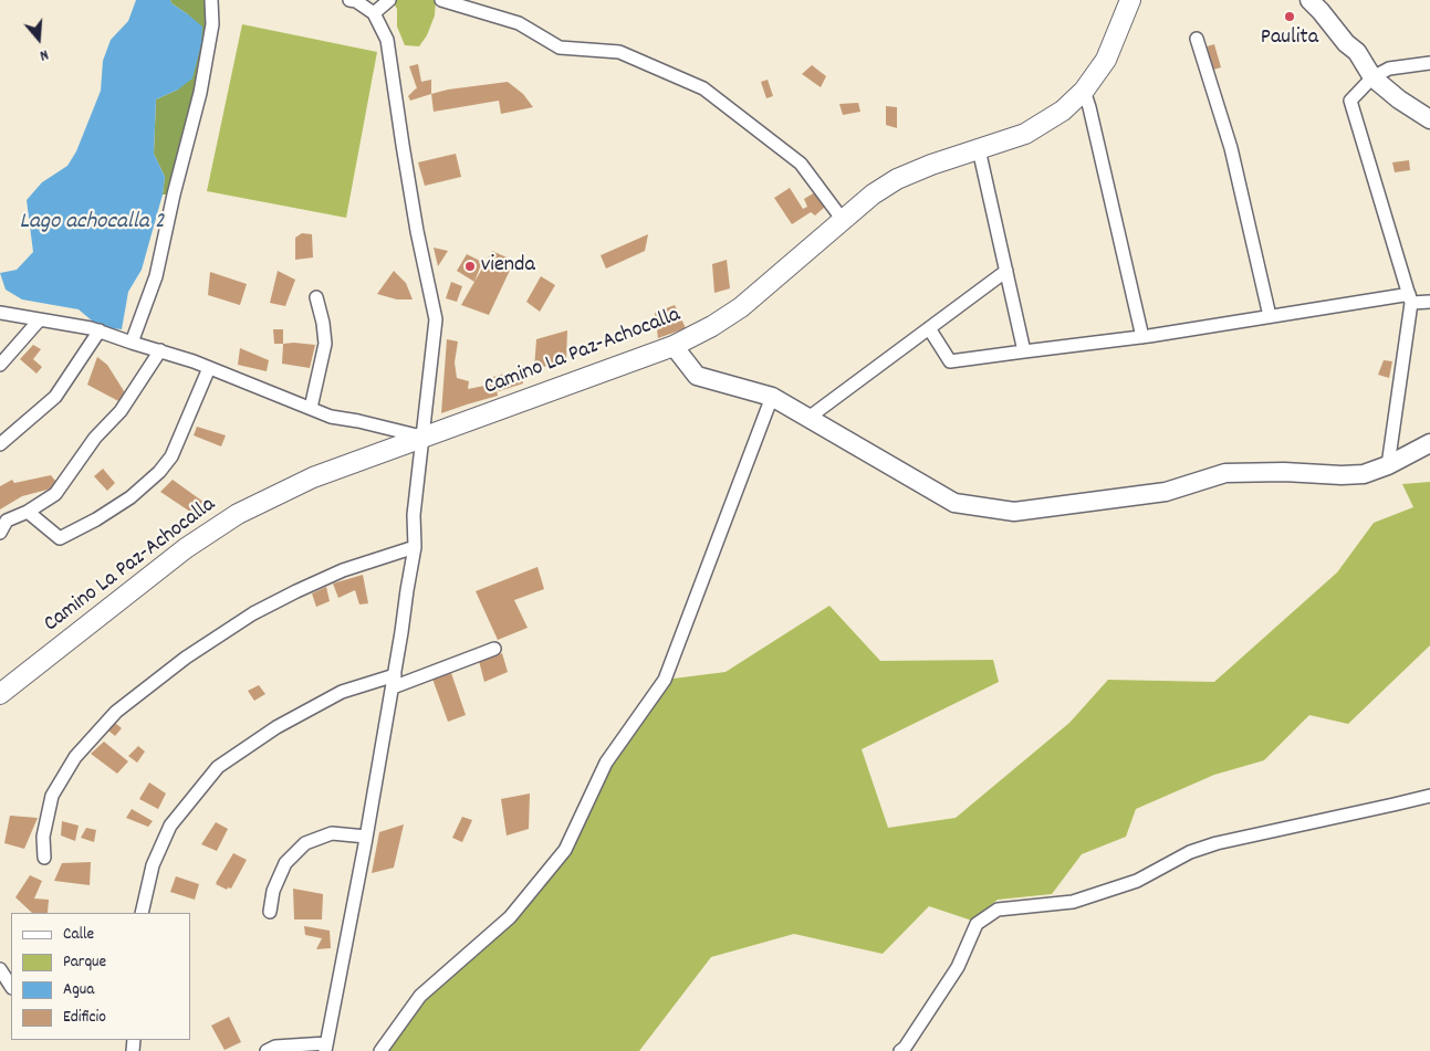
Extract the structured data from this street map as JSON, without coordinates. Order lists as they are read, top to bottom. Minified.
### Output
{"streets":{"main road":["Camino La Paz-Achocalla"]},"water":["Lago achocalla 2"],"places":["Paulita","vienda"],"legend":["Calle","Parque","Agua","Edificio"],"north":"bottom"}
